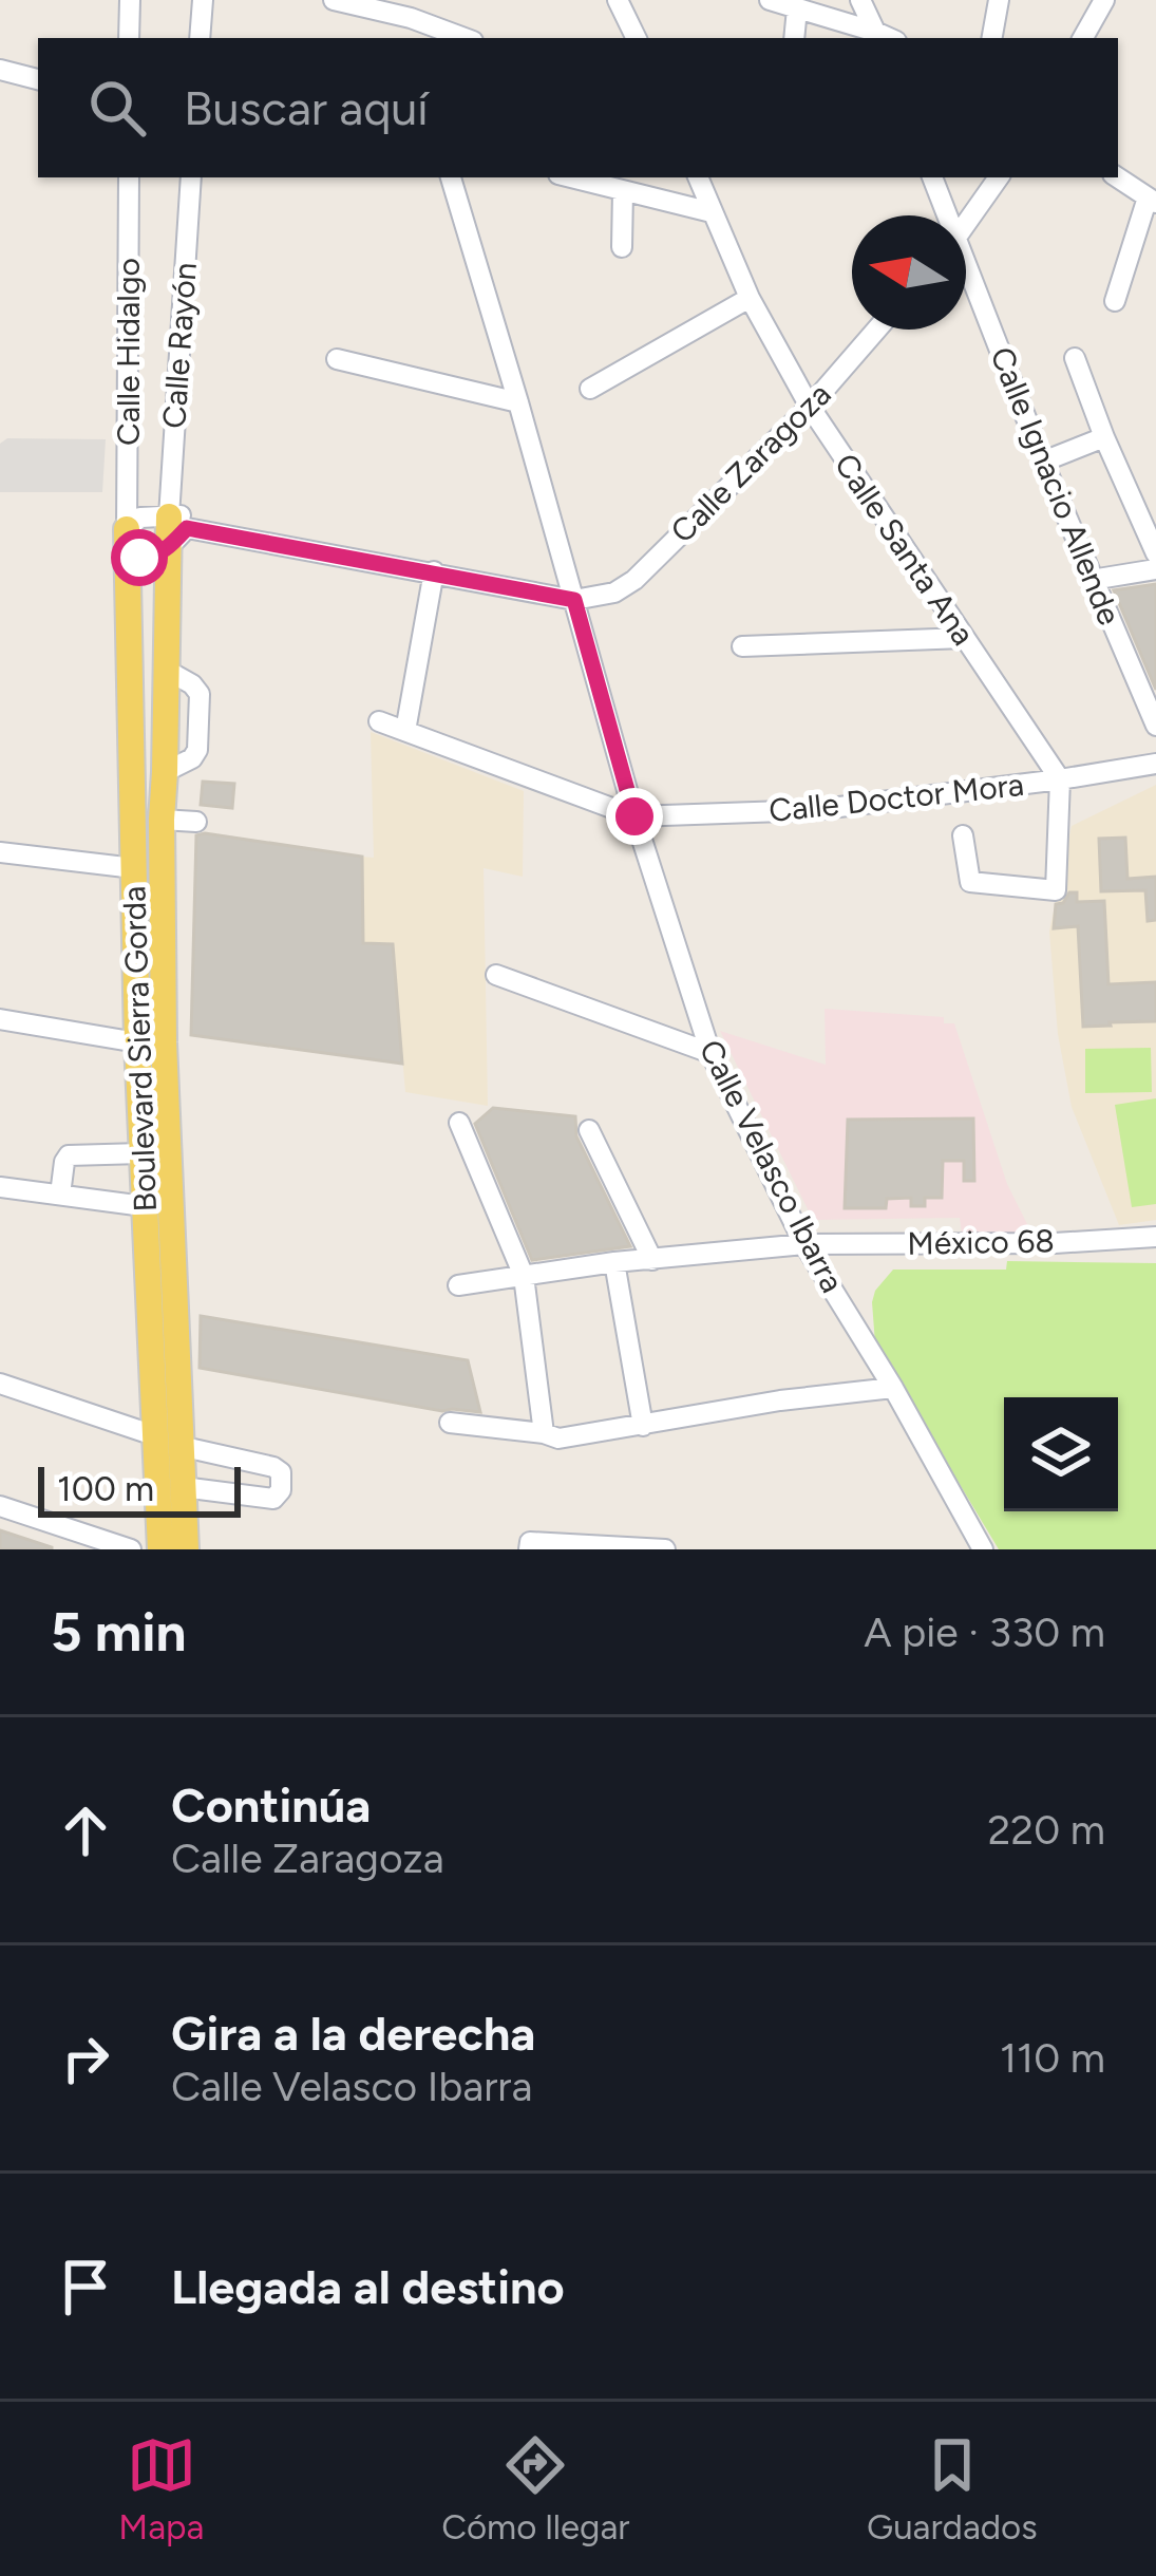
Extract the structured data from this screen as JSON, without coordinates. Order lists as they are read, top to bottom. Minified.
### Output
{"streets":{"main road":["Boulevard Sierra Gorda"],"street":["Calle Rayón","Calle Hidalgo","Calle Zaragoza","Calle Ignacio Allende","Calle Santa Ana","Calle Doctor Mora","Calle Velasco Ibarra","México 68"]},"crossings":[["Calle Rayón","Calle Hidalgo"],["Calle Rayón","Boulevard Sierra Gorda"],["Calle Hidalgo","Boulevard Sierra Gorda"],["Calle Zaragoza","Calle Santa Ana"],["Calle Zaragoza","Calle Velasco Ibarra"],["Calle Santa Ana","Calle Doctor Mora"],["Calle Doctor Mora","Calle Velasco Ibarra"],["Calle Velasco Ibarra","México 68"]],"scale_bar":"100 m","north":"left","page":{"search":"Buscar aquí","scale":"100 m","heading":["5 min","A pie · 330 m"],"list":[["Continúa","Calle Zaragoza","220 m"],["Gira a la derecha","Calle Velasco Ibarra","110 m"],"Llegada al destino"],"nav":["Mapa","Cómo llegar","Guardados"]}}
